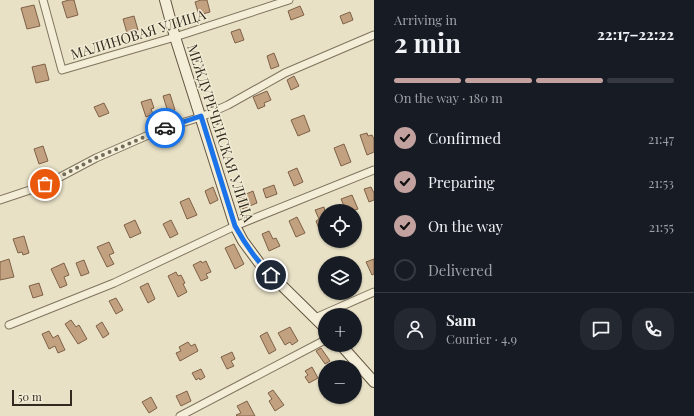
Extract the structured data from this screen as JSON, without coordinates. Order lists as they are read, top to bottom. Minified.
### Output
{"streets":{"street":["МАЛИНОВАЯ УЛИЦА","МЕЖДУРЕЧЕНСКАЯ УЛИЦА"]},"crossings":[["МАЛИНОВАЯ УЛИЦА","МЕЖДУРЕЧЕНСКАЯ УЛИЦА"]],"scale_bar":"50 m","page":{"heading":["2 min","Arriving in","22:17–22:22"],"panel":["Sam","Courier · 4.9"],"bar":"On the way · 180 m","list":[["Confirmed","21:47"],["Preparing","21:53"],["On the way","21:55"],"Delivered"],"map_buttons":["+","−"],"scale":"50 m"}}
